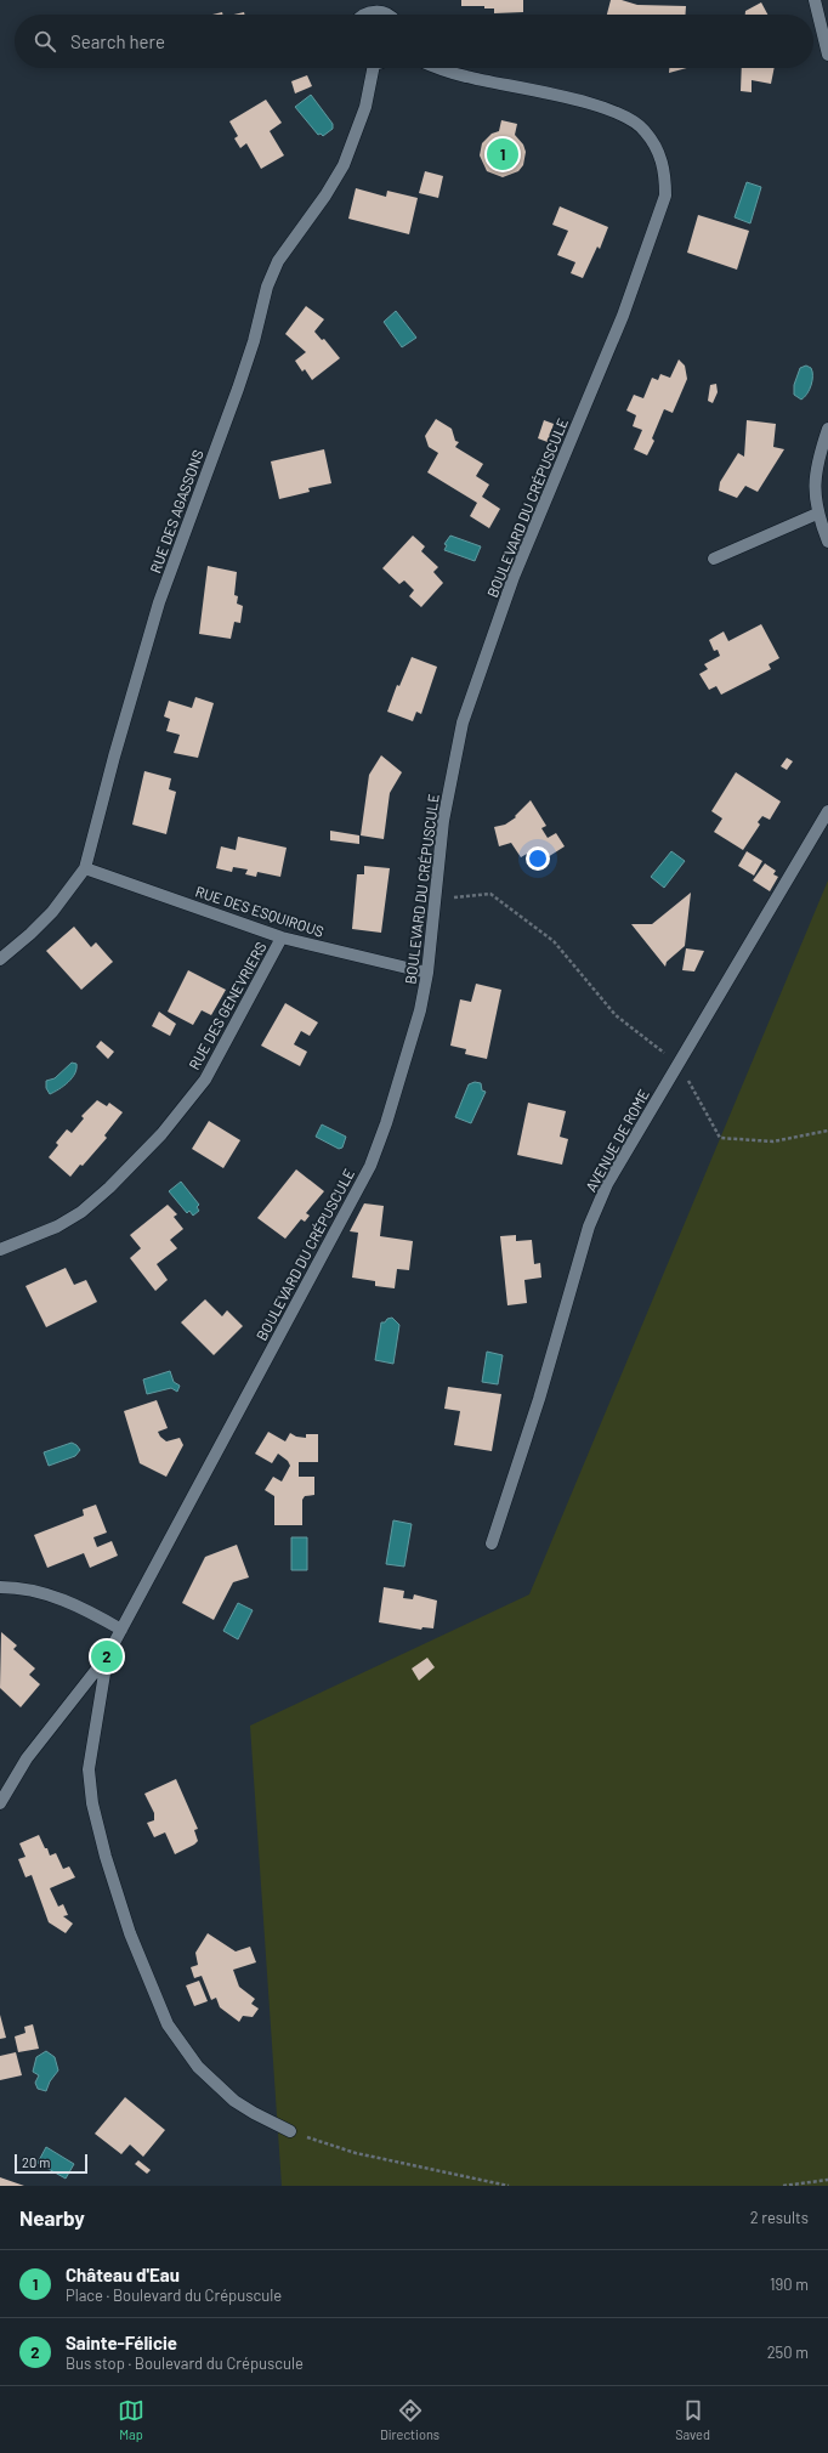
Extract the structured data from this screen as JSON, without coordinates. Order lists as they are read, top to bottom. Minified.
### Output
{"streets":{"street":["BOULEVARD DU CRÉPUSCULE","RUE DES AGASSONS","RUE DES ESQUIROUS","RUE DES GENEVRIERS","AVENUE DE ROME"]},"crossings":[["BOULEVARD DU CRÉPUSCULE","RUE DES ESQUIROUS"],["RUE DES AGASSONS","RUE DES ESQUIROUS"],["RUE DES ESQUIROUS","RUE DES GENEVRIERS"]],"scale_bar":"20 m","page":{"search":"Search here","pins":["1","2"],"scale":"20 m","heading":["Nearby","2 results"],"list":[{"mark":"1","name":"Château d'Eau","note":"Place · Boulevard du Crépuscule","value":"190 m"},{"mark":"2","name":"Sainte-Félicie","note":"Bus stop · Boulevard du Crépuscule","value":"250 m"}],"nav":["Map","Directions","Saved"]}}
